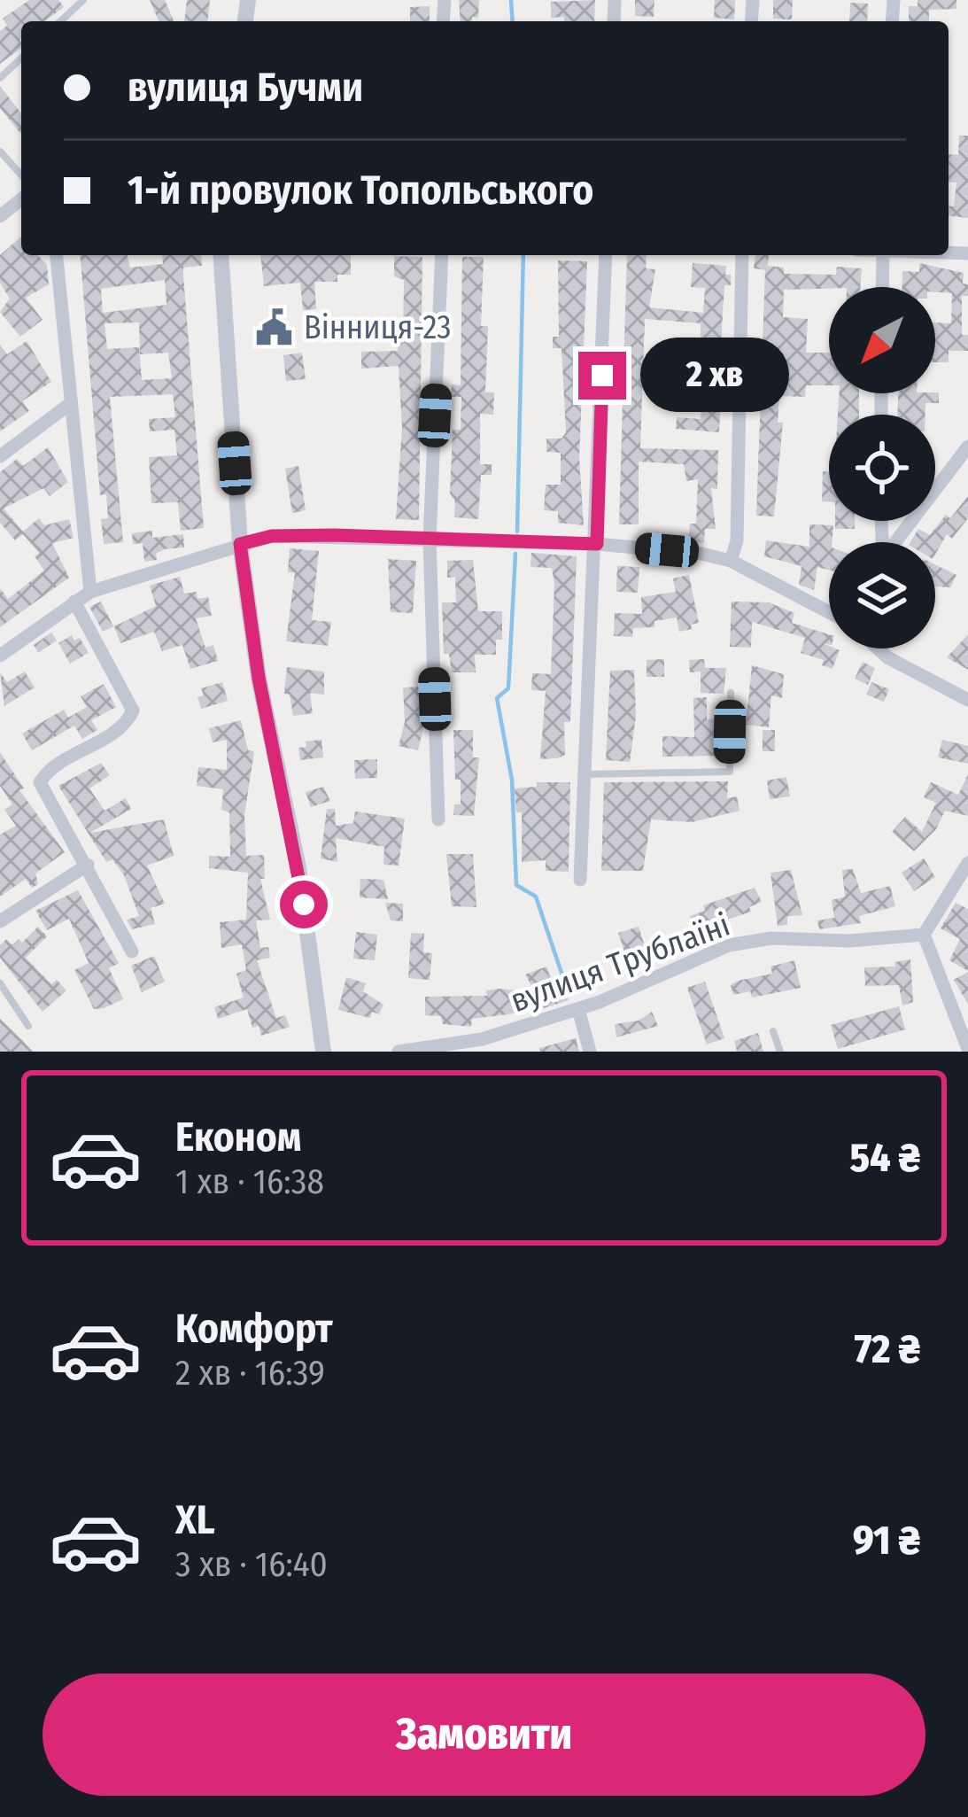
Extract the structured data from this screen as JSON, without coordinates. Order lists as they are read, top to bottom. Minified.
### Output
{"streets":{"street":["вулиця Трублаїні"]},"places":{"public building":["Вінниця-23"]},"north":"bottom left","page":{"banner":["вулиця Бучми","1-й провулок Топольського"],"bubble":"2 хв","list":[{"name":"Економ","note":"1 хв · 16:38","value":"54 ₴"},{"name":"Комфорт","note":"2 хв · 16:39","value":"72 ₴"},{"name":"XL","note":"3 хв · 16:40","value":"91 ₴"}],"buttons":"Замовити"}}
